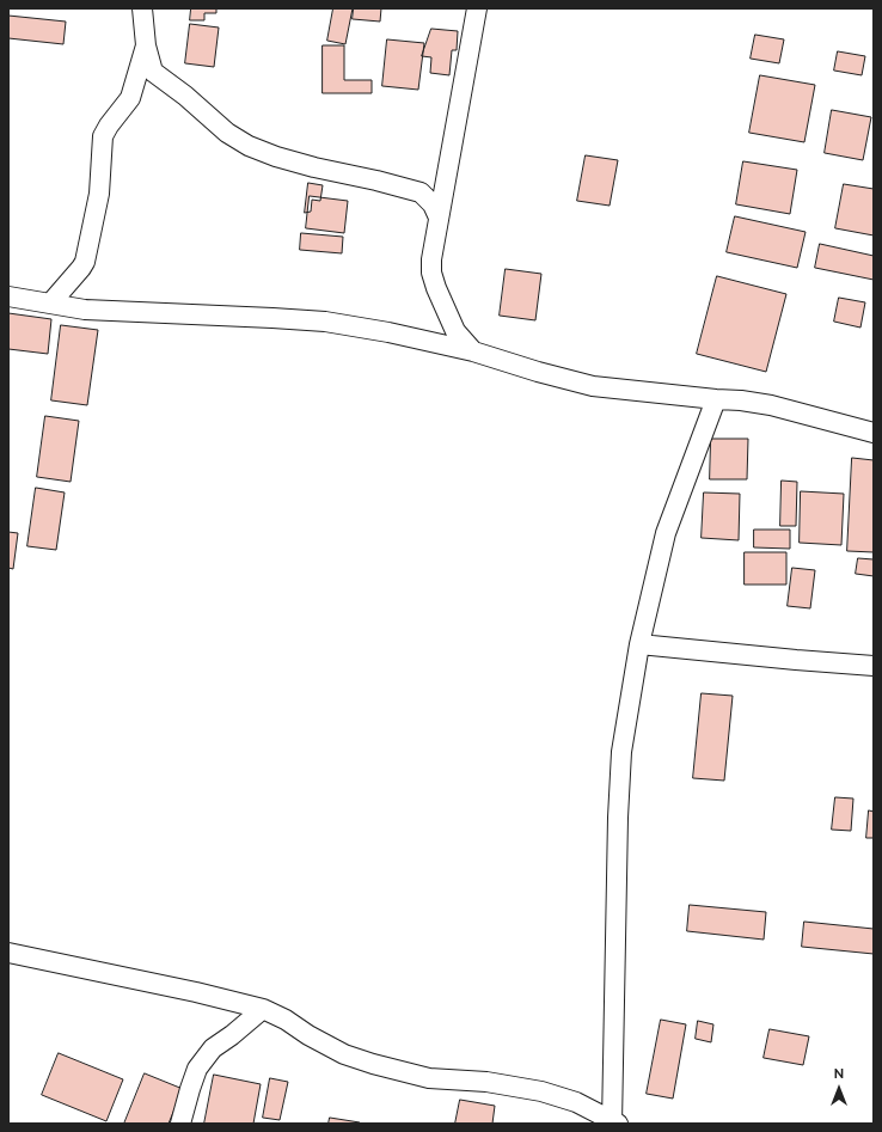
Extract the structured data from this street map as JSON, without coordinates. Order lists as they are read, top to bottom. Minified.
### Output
{"north":"top"}
